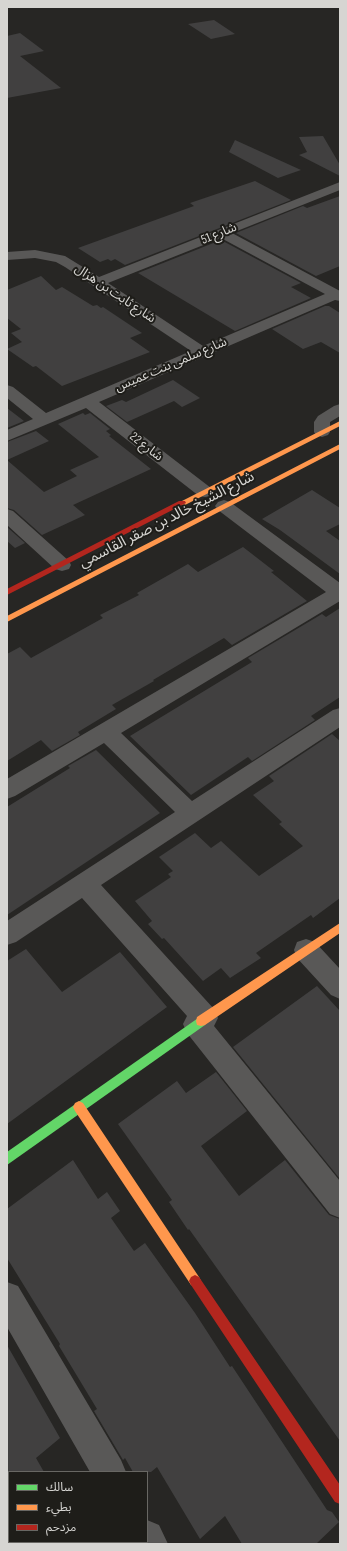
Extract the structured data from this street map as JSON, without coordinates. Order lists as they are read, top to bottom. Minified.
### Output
{"streets":{"main road":["شارع الشيخ خالد بن صقر القاسمي"],"street":["شارع 51","شارع ثابت بن هزال","شارع سلمى بنت عميس","شارع 22"]},"crossings":[["شارع 51","شارع ثابت بن هزال"],["شارع ثابت بن هزال","شارع سلمى بنت عميس"],["شارع سلمى بنت عميس","شارع 22"],["شارع 22","شارع الشيخ خالد بن صقر القاسمي"]],"legend":["سالك","بطيء","مزدحم"]}
